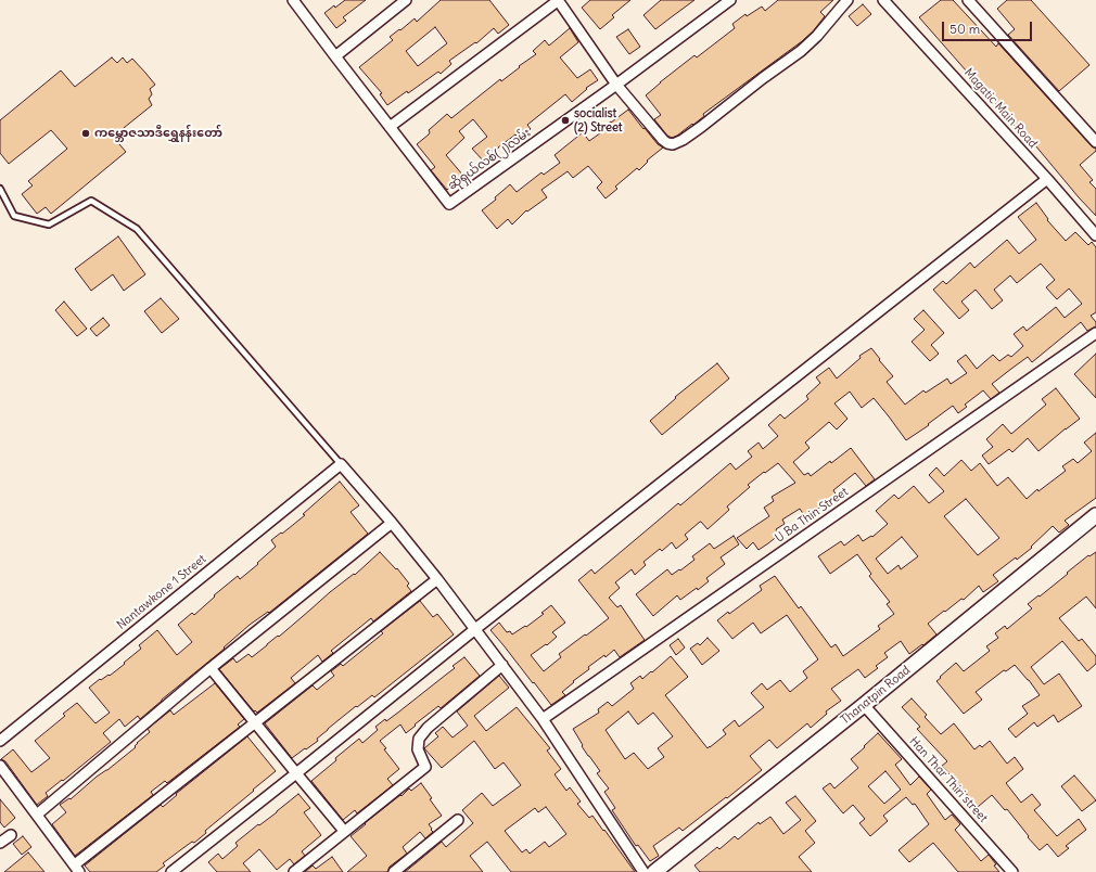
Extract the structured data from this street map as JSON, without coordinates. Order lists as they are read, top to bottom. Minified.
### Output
{"streets":{"main road":["Thanatpin Road"],"street":["Magatic Main Road","ဆိုရှယ်လစ်(၂)လမ်း","U Ba Thin Street","Nantawkone 1 Street","Han Thar Thiri street"]},"crossings":[["Thanatpin Road","Han Thar Thiri street"]],"places":["socialist (2) Street","ကမ္ဘောဇသာဒီရွှေနန်းတော်"],"scale_bar":"50 m"}
